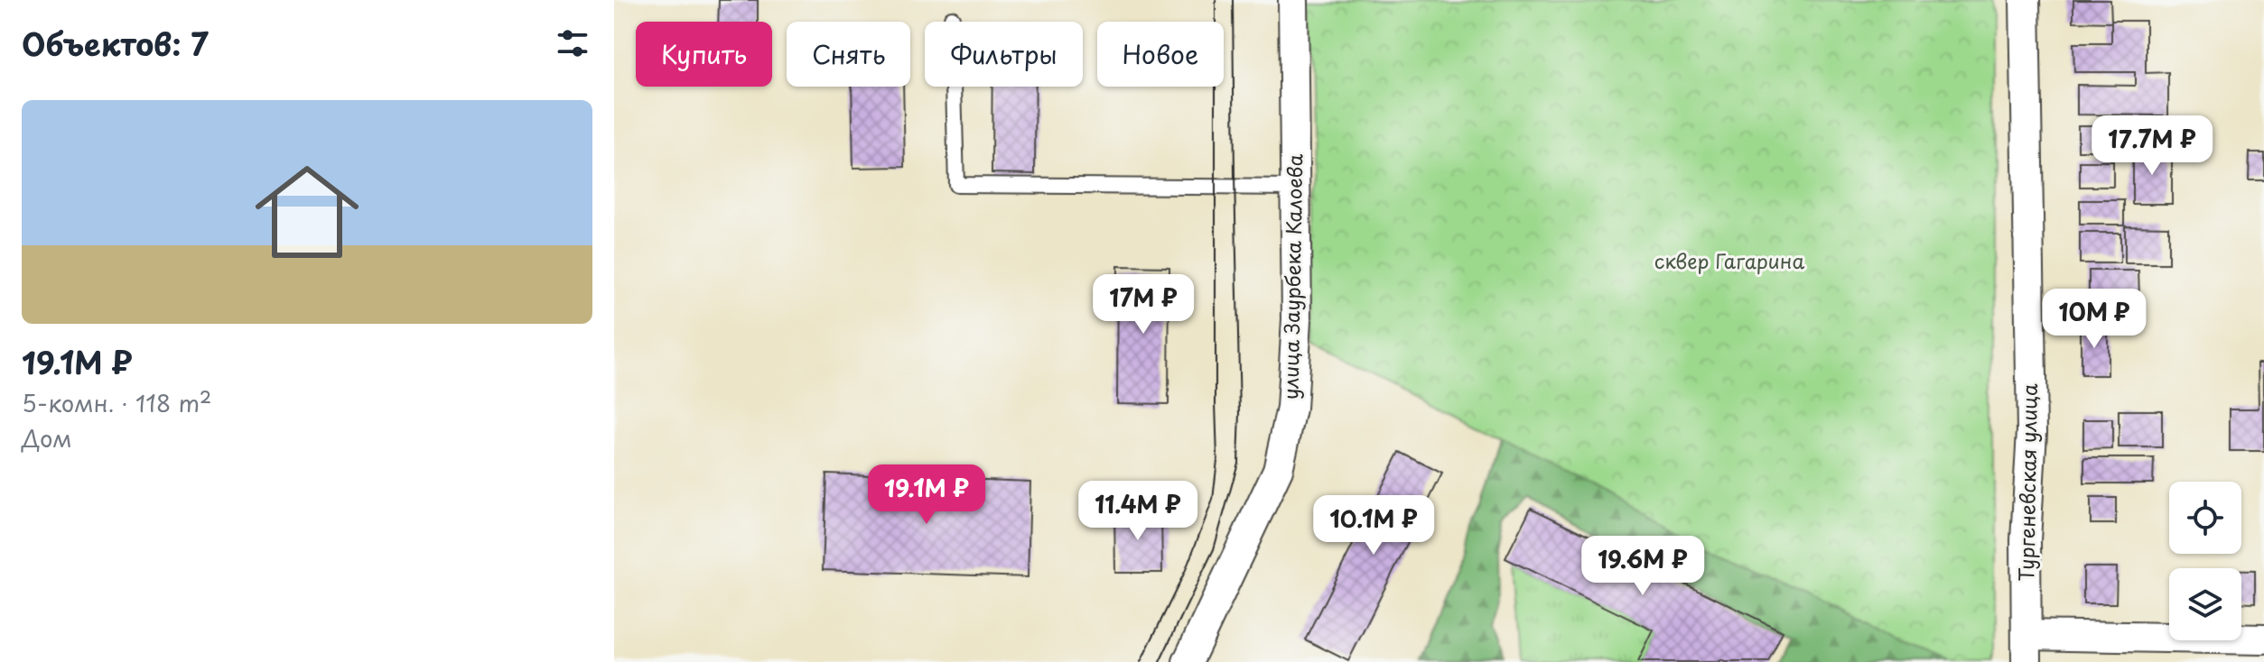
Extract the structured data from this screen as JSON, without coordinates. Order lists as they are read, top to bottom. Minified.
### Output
{"streets":{"street":["улица Заурбека Калоева","Тургеневская улица"]},"parks":["сквер Гагарина"],"page":{"heading":"Объектов: 7","chip":["Купить","Снять","Фильтры","Новое"],"list":[{"name":"19.1M ₽","note":"5-комн. · 118 m² · Дом"}],"price":["17.7M ₽","17M ₽","10M ₽","19.1M ₽","11.4M ₽","10.1M ₽","19.6M ₽"]}}
